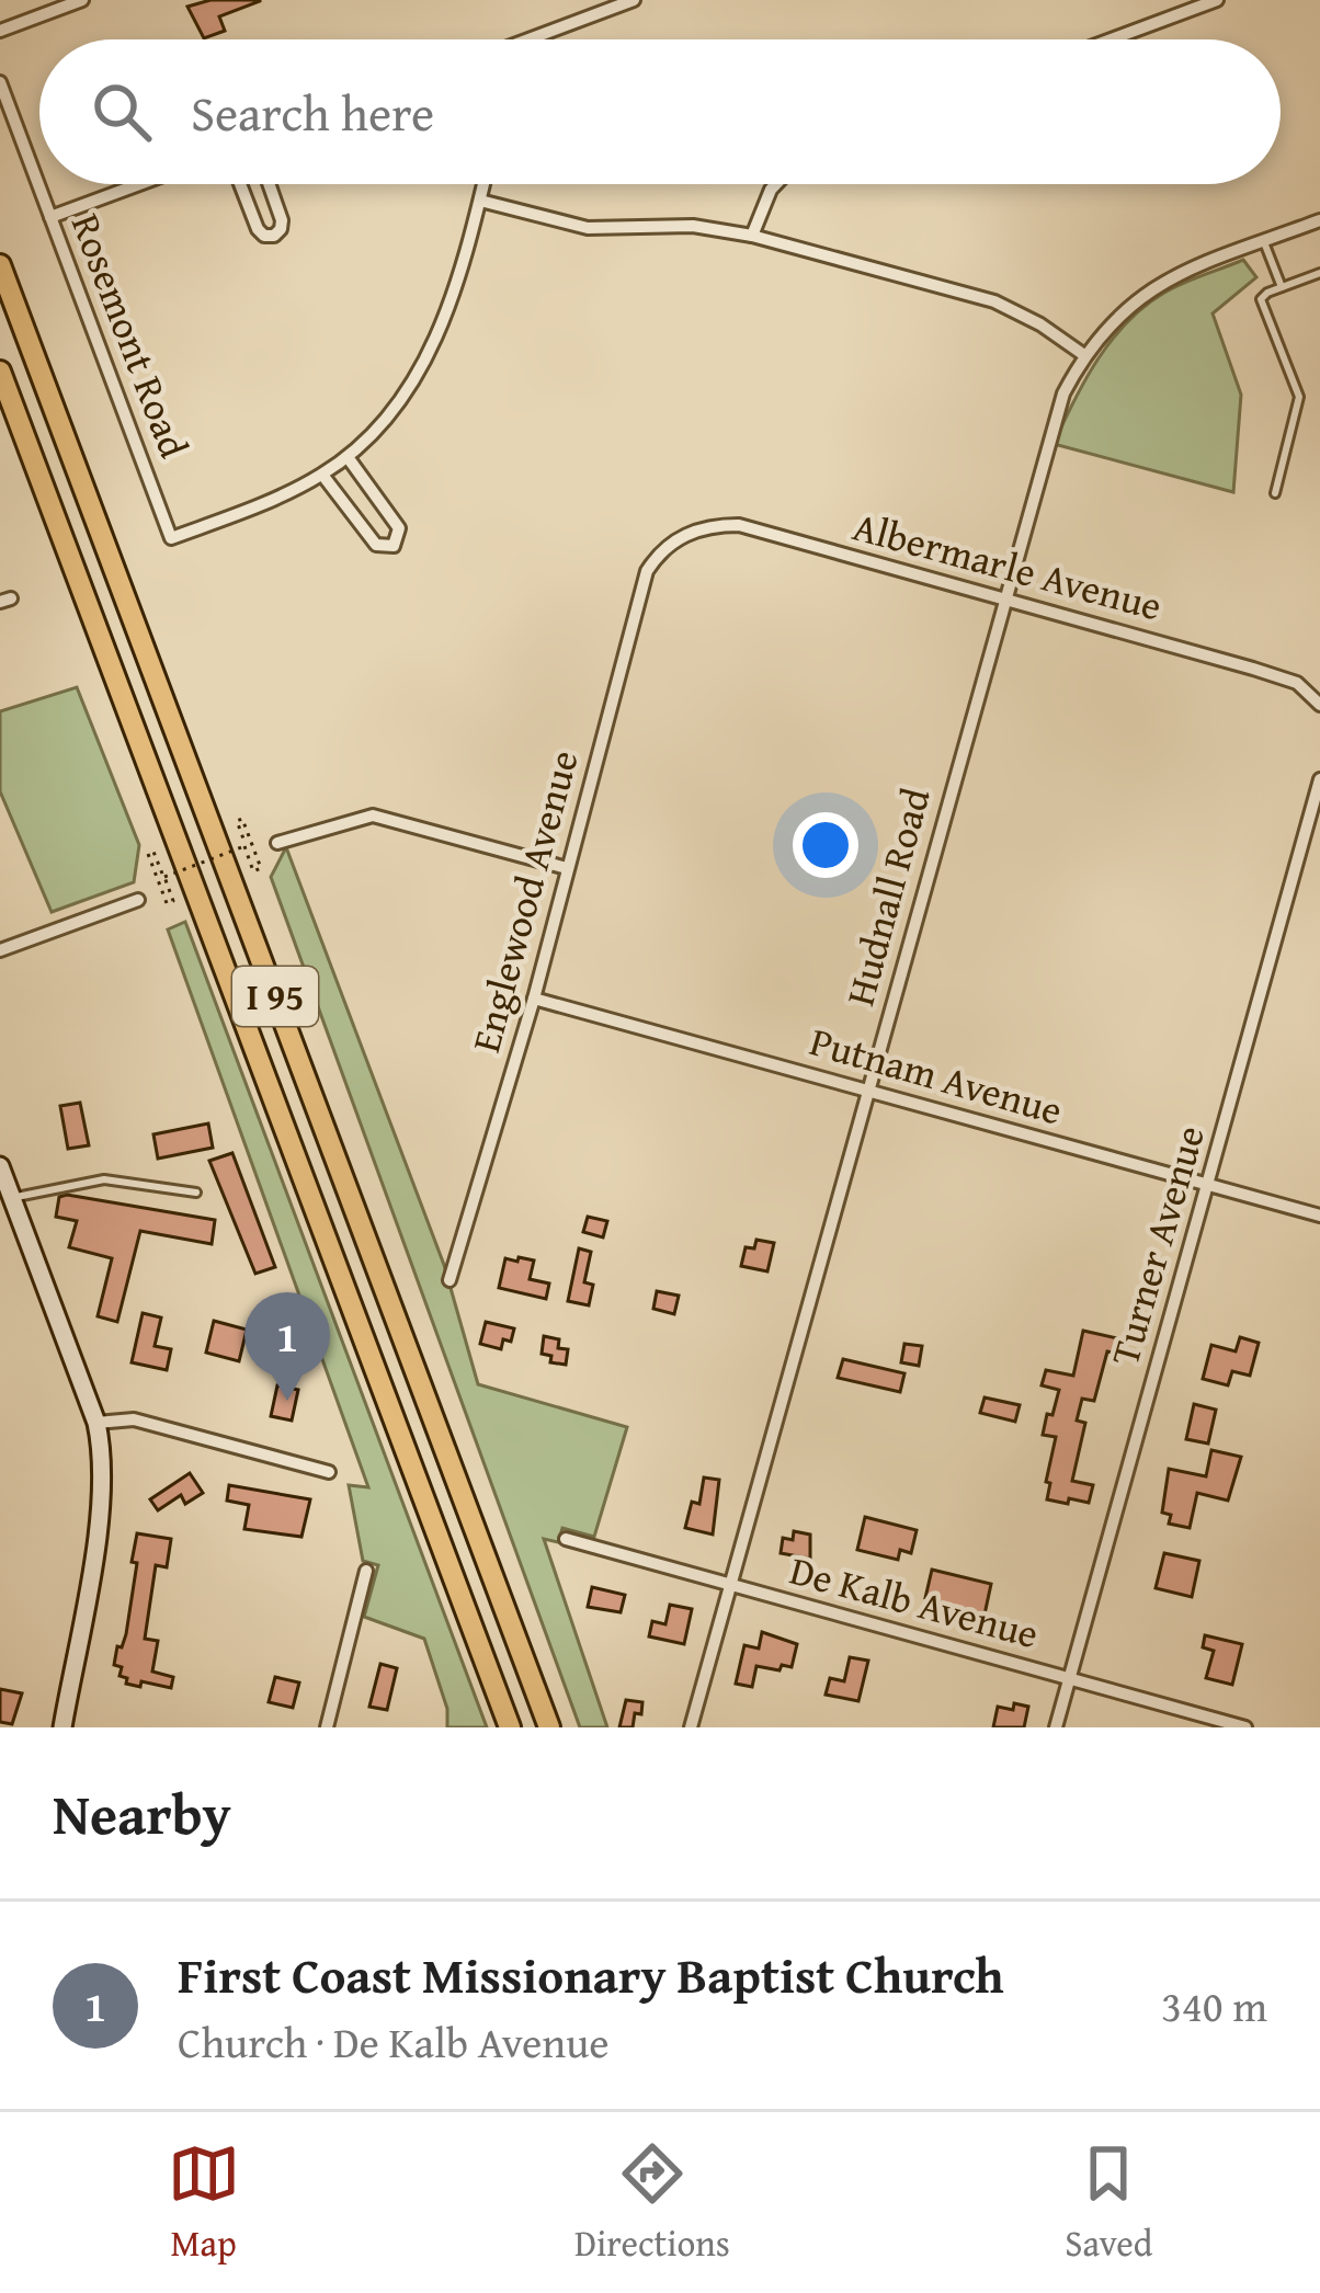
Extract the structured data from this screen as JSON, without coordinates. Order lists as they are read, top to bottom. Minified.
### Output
{"streets":{"highway":["I 95"],"street":["Rosemont Road","Albermarle Avenue","Hudnall Road","Englewood Avenue","Putnam Avenue","Turner Avenue","De Kalb Avenue"]},"crossings":[["Albermarle Avenue","Hudnall Road"],["Albermarle Avenue","Englewood Avenue"],["Hudnall Road","Putnam Avenue"],["Hudnall Road","De Kalb Avenue"],["Englewood Avenue","Putnam Avenue"],["Putnam Avenue","Turner Avenue"],["Turner Avenue","De Kalb Avenue"]],"page":{"search":"Search here","pins":"1","heading":"Nearby","list":[{"mark":"1","name":"First Coast Missionary Baptist Church","note":"Church · De Kalb Avenue","value":"340 m"}],"nav":["Map","Directions","Saved"]}}
